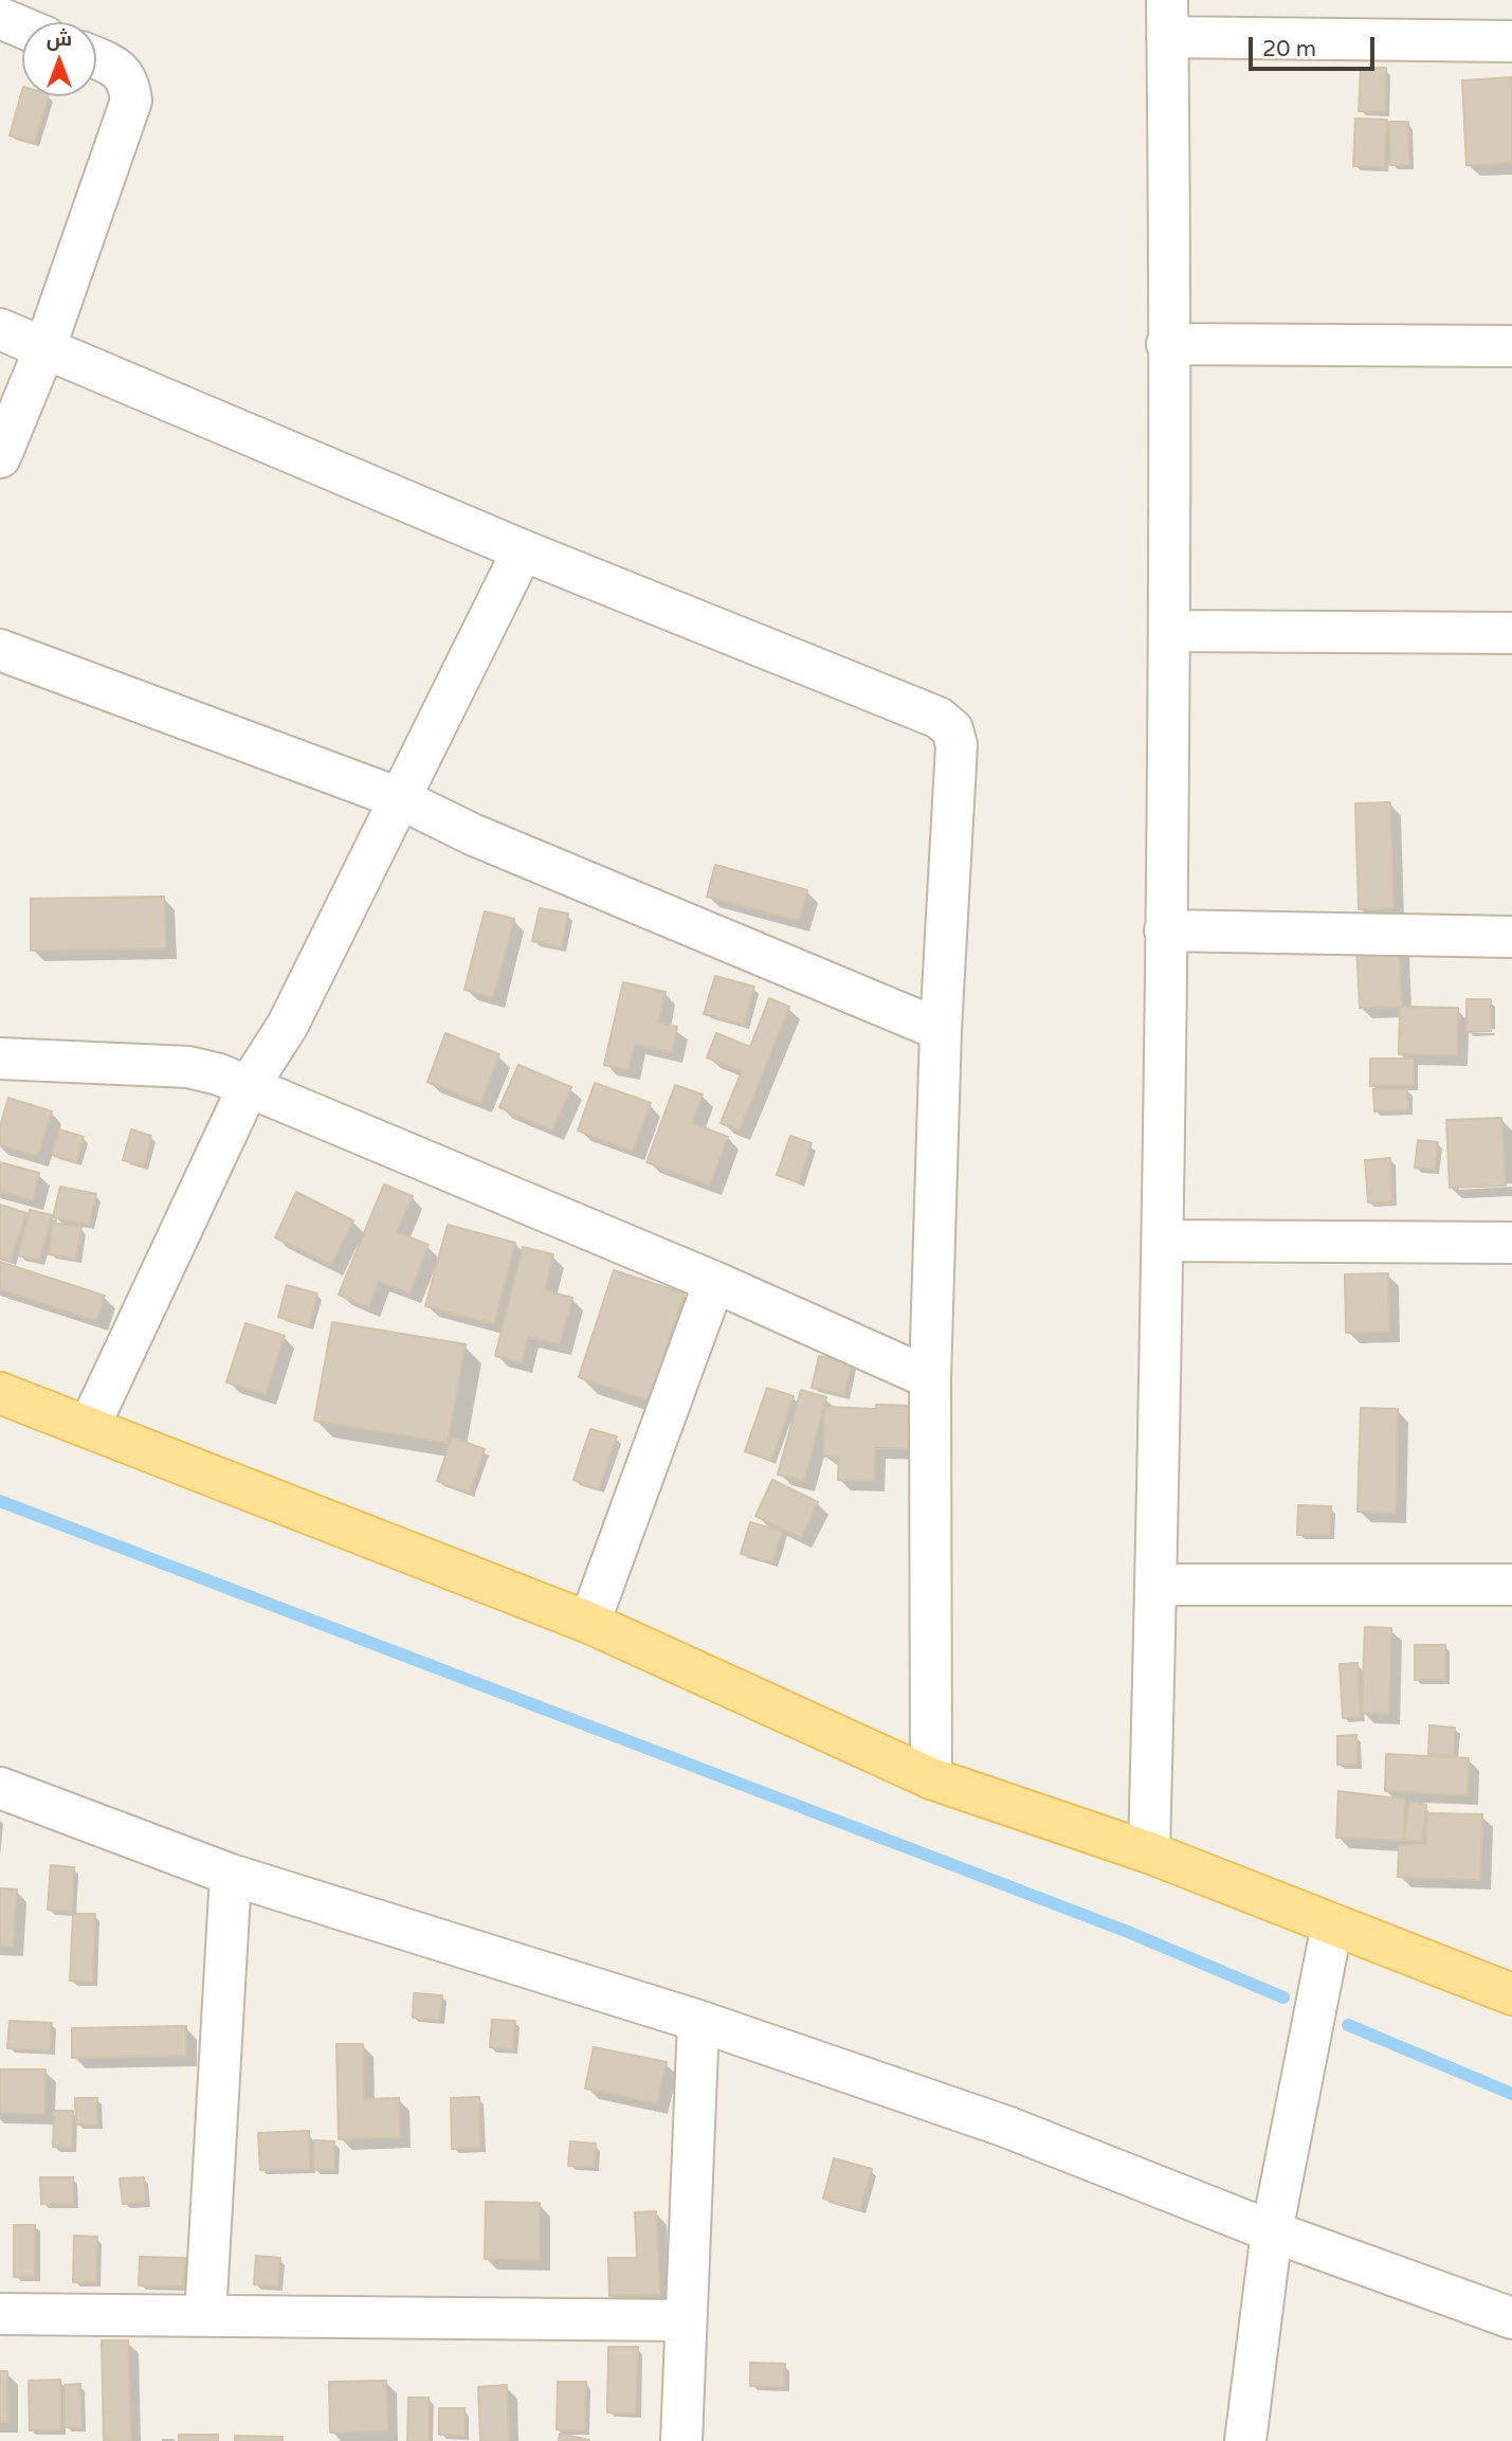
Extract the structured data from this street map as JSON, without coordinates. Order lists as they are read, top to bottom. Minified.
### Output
{"scale_bar":"20 m","north":"top"}
